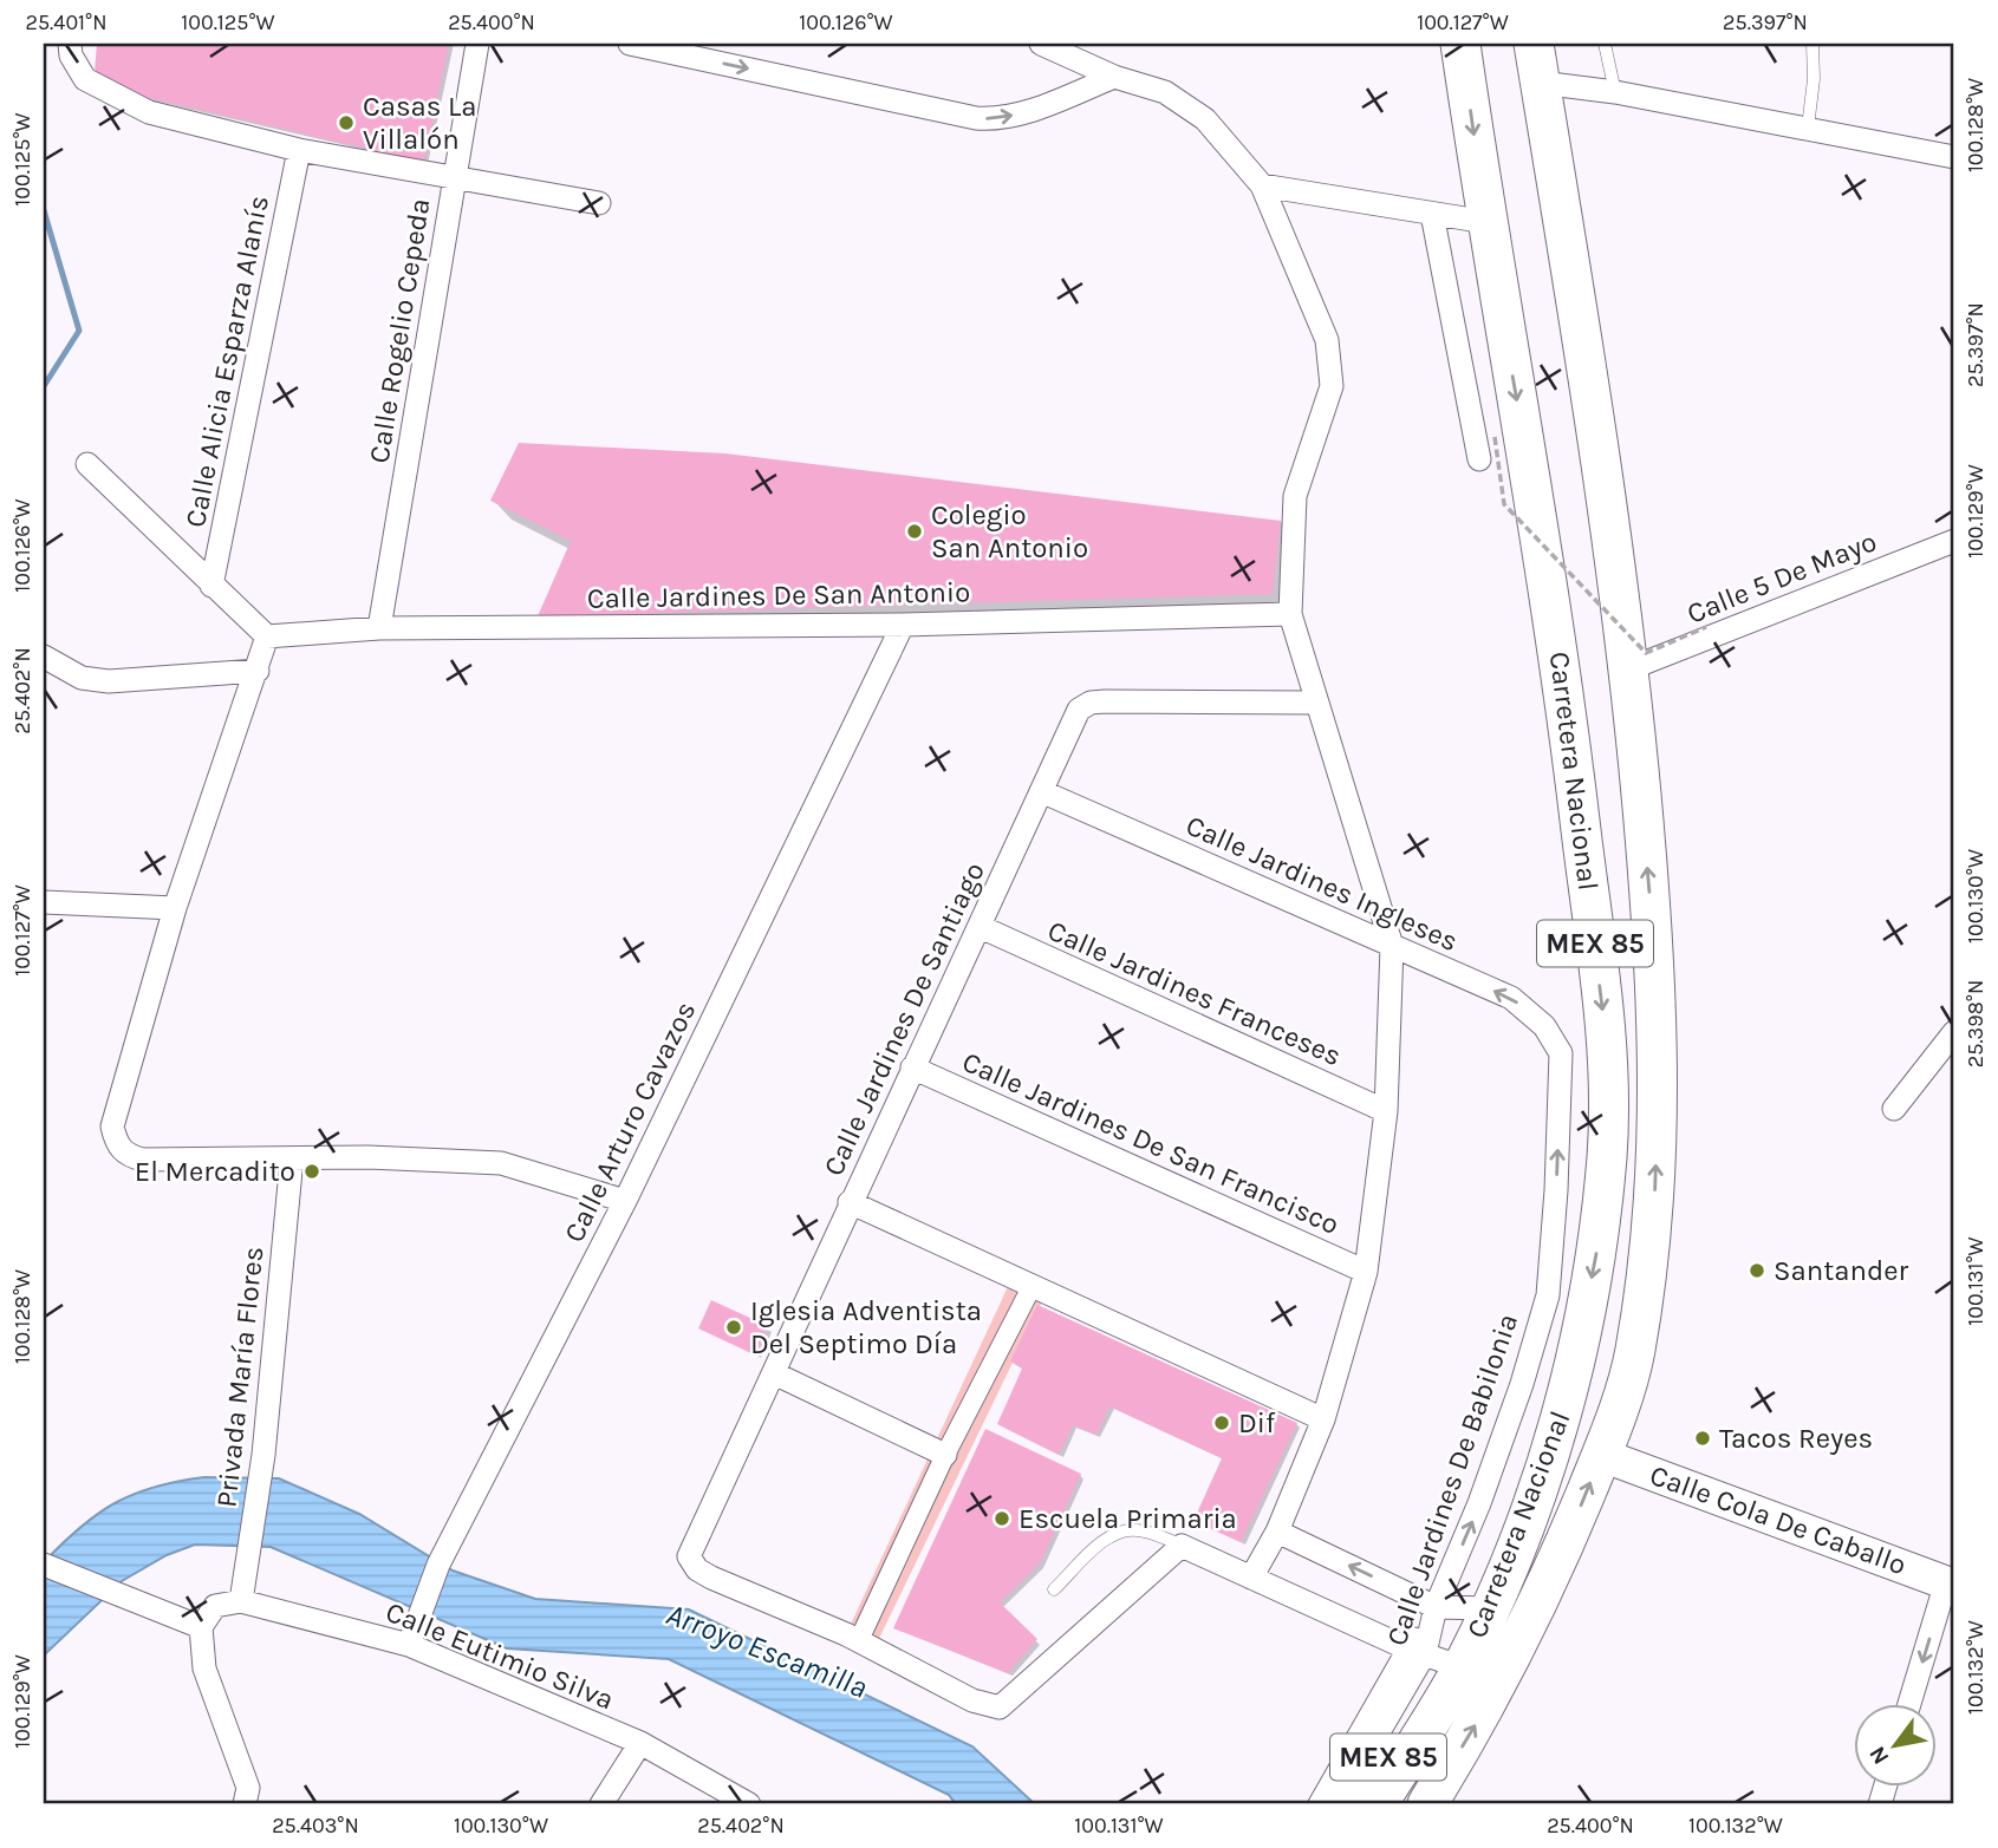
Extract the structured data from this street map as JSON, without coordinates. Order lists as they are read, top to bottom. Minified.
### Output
{"streets":{"highway":["Carretera Nacional","MEX 85"],"main road":["Calle Cola De Caballo"],"street":["Calle Rogelio Cepeda","Calle Alicia Esparza Alanís","Calle 5 De Mayo","Calle Jardines De San Antonio","Calle Jardines Ingleses","Calle Jardines Franceses","Calle Jardines De Santiago","Calle Arturo Cavazos","Calle Jardines De San Francisco","Privada María Flores","Calle Jardines De Babilonia","Calle Eutimio Silva"]},"crossings":[["Calle Rogelio Cepeda","Calle Jardines De San Antonio"],["Calle 5 De Mayo","Carretera Nacional"],["Calle Jardines De San Antonio","Calle Arturo Cavazos"],["Carretera Nacional","MEX 85"],["Carretera Nacional","Calle Cola De Caballo"],["Calle Jardines Ingleses","Calle Jardines De Santiago"],["Calle Jardines Ingleses","Calle Jardines De Babilonia"],["MEX 85","Calle Jardines De Babilonia"],["Calle Jardines Franceses","Calle Jardines De Santiago"],["Calle Jardines De Santiago","Calle Jardines De San Francisco"],["Calle Arturo Cavazos","Calle Eutimio Silva"],["Privada María Flores","Calle Eutimio Silva"]],"water":["Arroyo Escamilla"],"places":["Casas La Villalón","Colegio San Antonio","El Mercadito","Santander","Iglesia Adventista Del Septimo Día","Dif","Tacos Reyes","Escuela Primaria"],"north":"bottom left","coordinates":["25.401°N","100.125°W","25.400°N","100.126°W","100.127°W","25.397°N","100.128°W","100.129°W","25.402°N","100.130°W","25.398°N","100.131°W","100.132°W","25.403°N"]}
